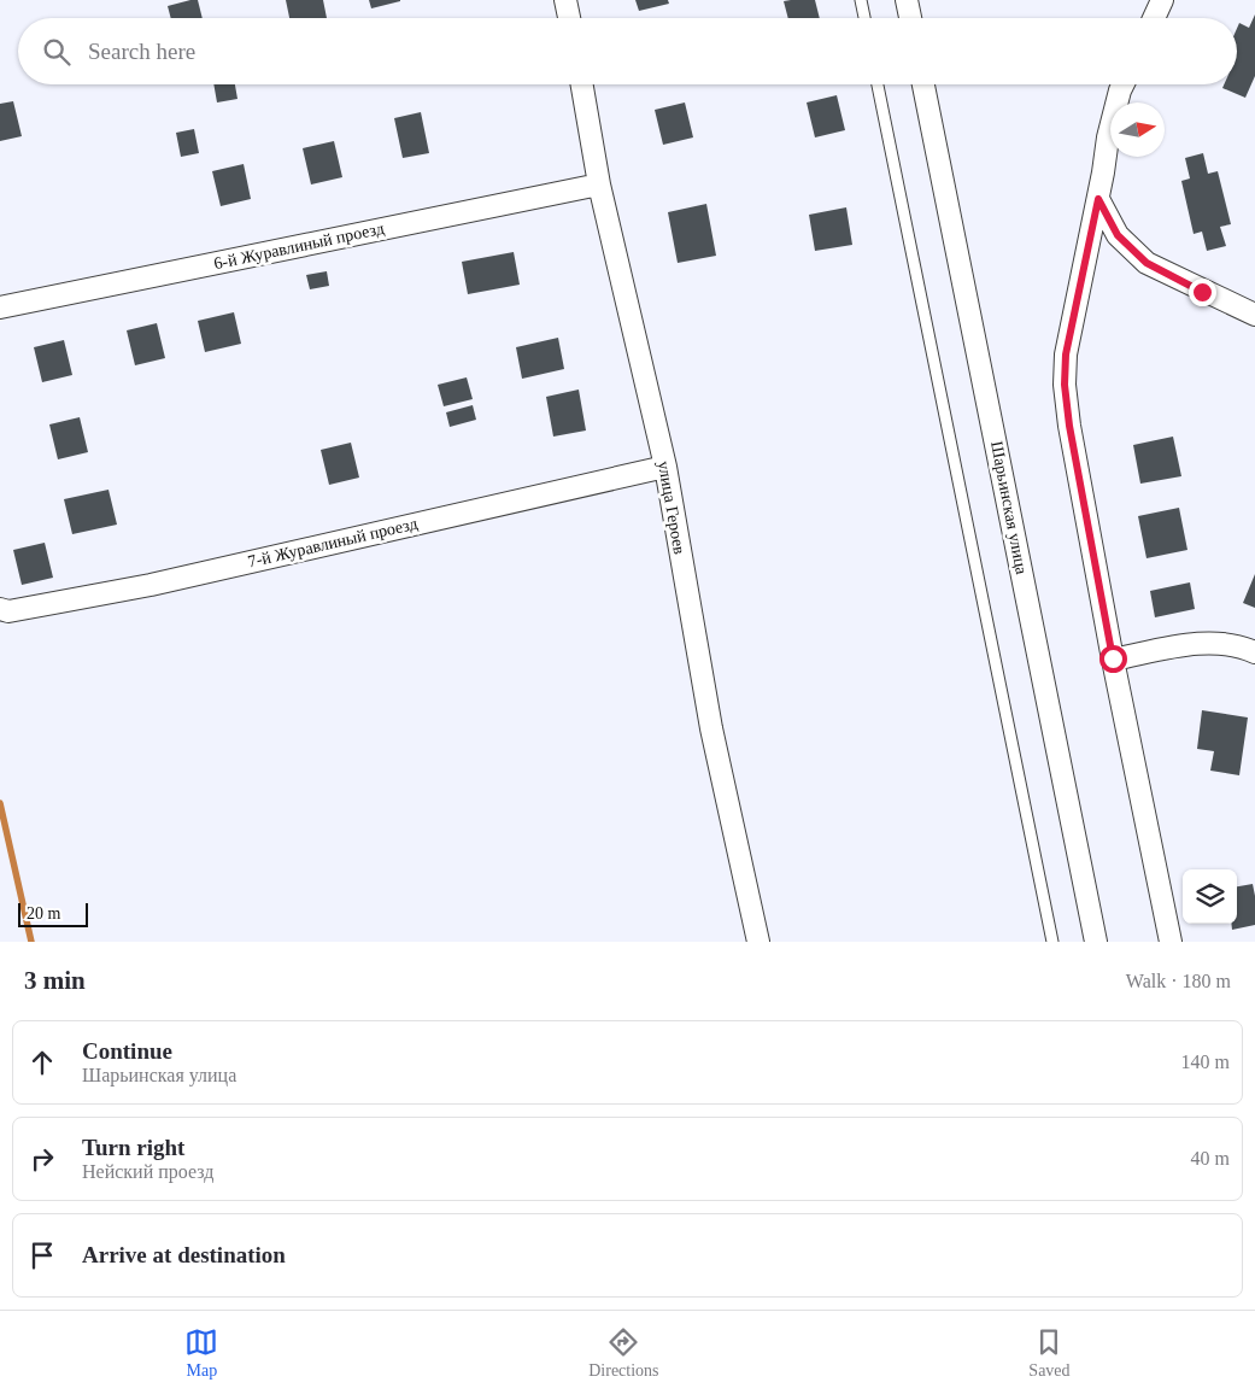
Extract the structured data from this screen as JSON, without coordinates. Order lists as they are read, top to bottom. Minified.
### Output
{"streets":{"street":["6-й Журавлиный проезд","улица Героев","Шарьинская улица","7-й Журавлиный проезд"]},"crossings":[["6-й Журавлиный проезд","улица Героев"],["улица Героев","7-й Журавлиный проезд"]],"scale_bar":"20 m","north":"right","page":{"search":"Search here","scale":"20 m","heading":["3 min","Walk · 180 m"],"list":[["Continue","Шарьинская улица","140 m"],["Turn right","Нейский проезд","40 m"],"Arrive at destination"],"nav":["Map","Directions","Saved"]}}
